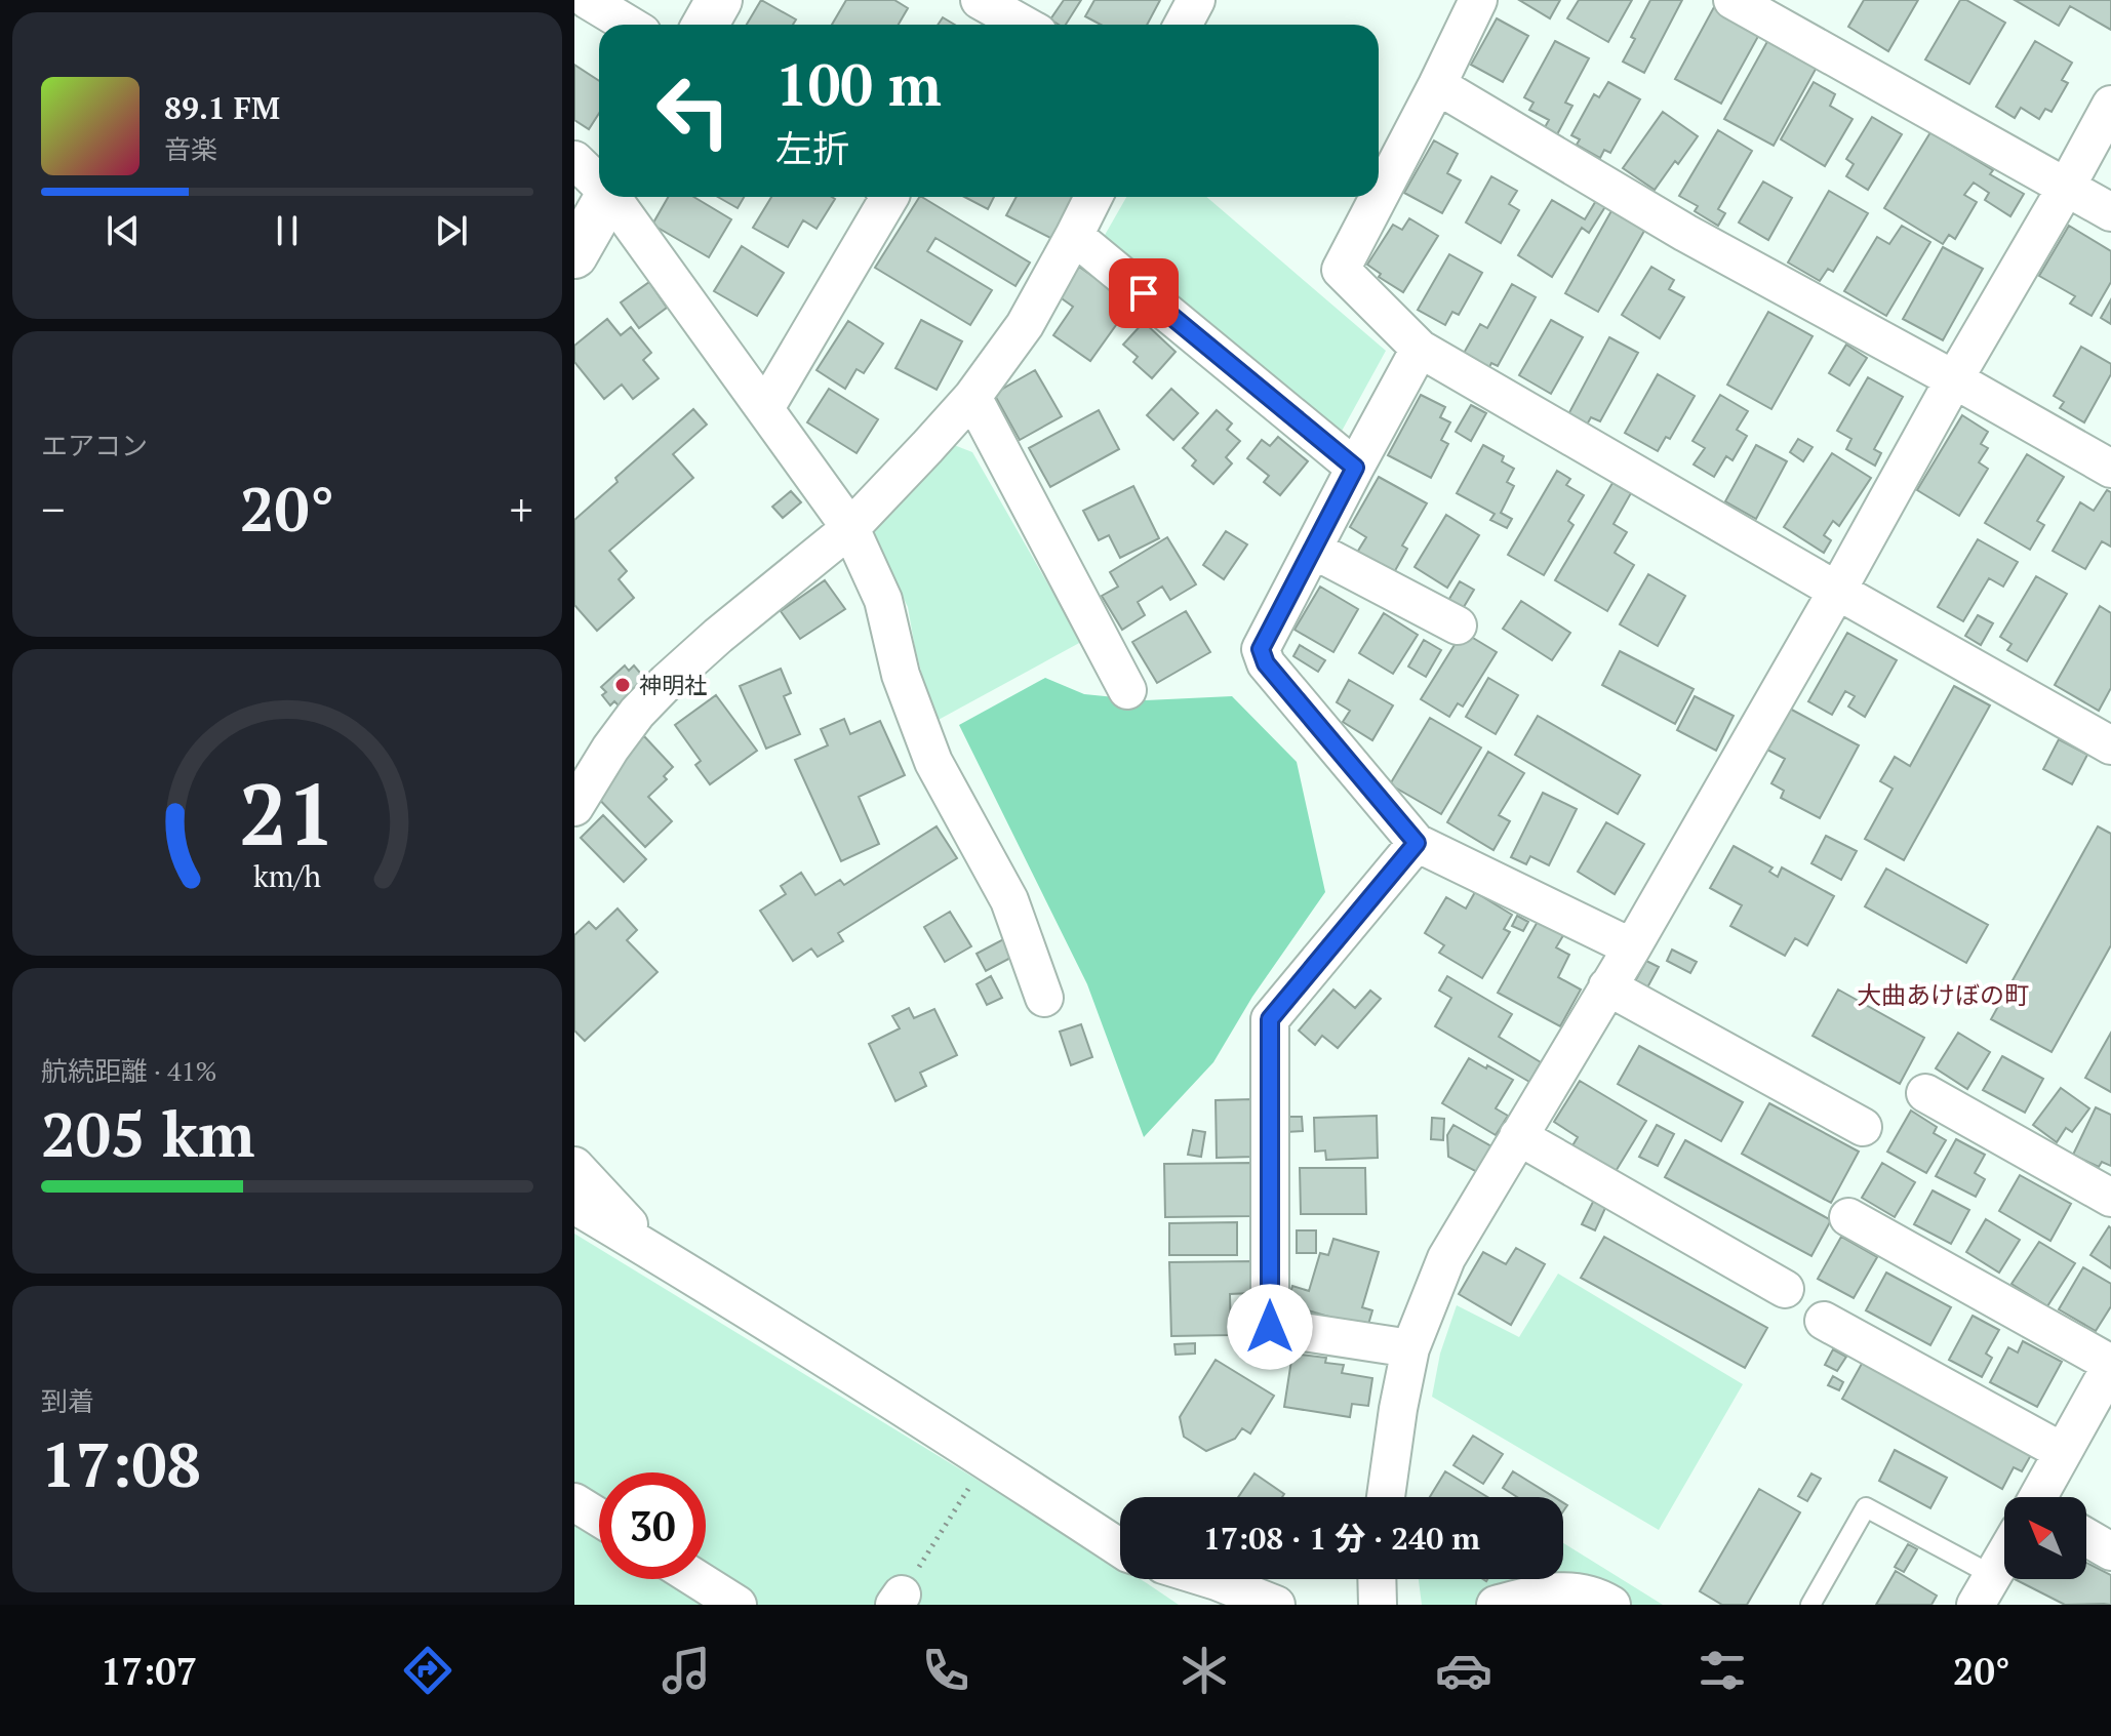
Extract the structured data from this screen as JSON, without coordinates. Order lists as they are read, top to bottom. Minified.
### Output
{"districts":["大曲あけぼの町"],"places":["神明社"],"north":"top left","page":{"turn":["100 m","左折"],"song":["89.1 FM","音楽"],"tile":["エアコン",["航続距離 · 41%","205 km"],["到着","17:08"]],"heat":["−","20°","+"],"limit":"30","trip":"17:08 · 1 分 · 240 m","tabs":["17:07","20°"],"gauge":["21","km/h"]}}
